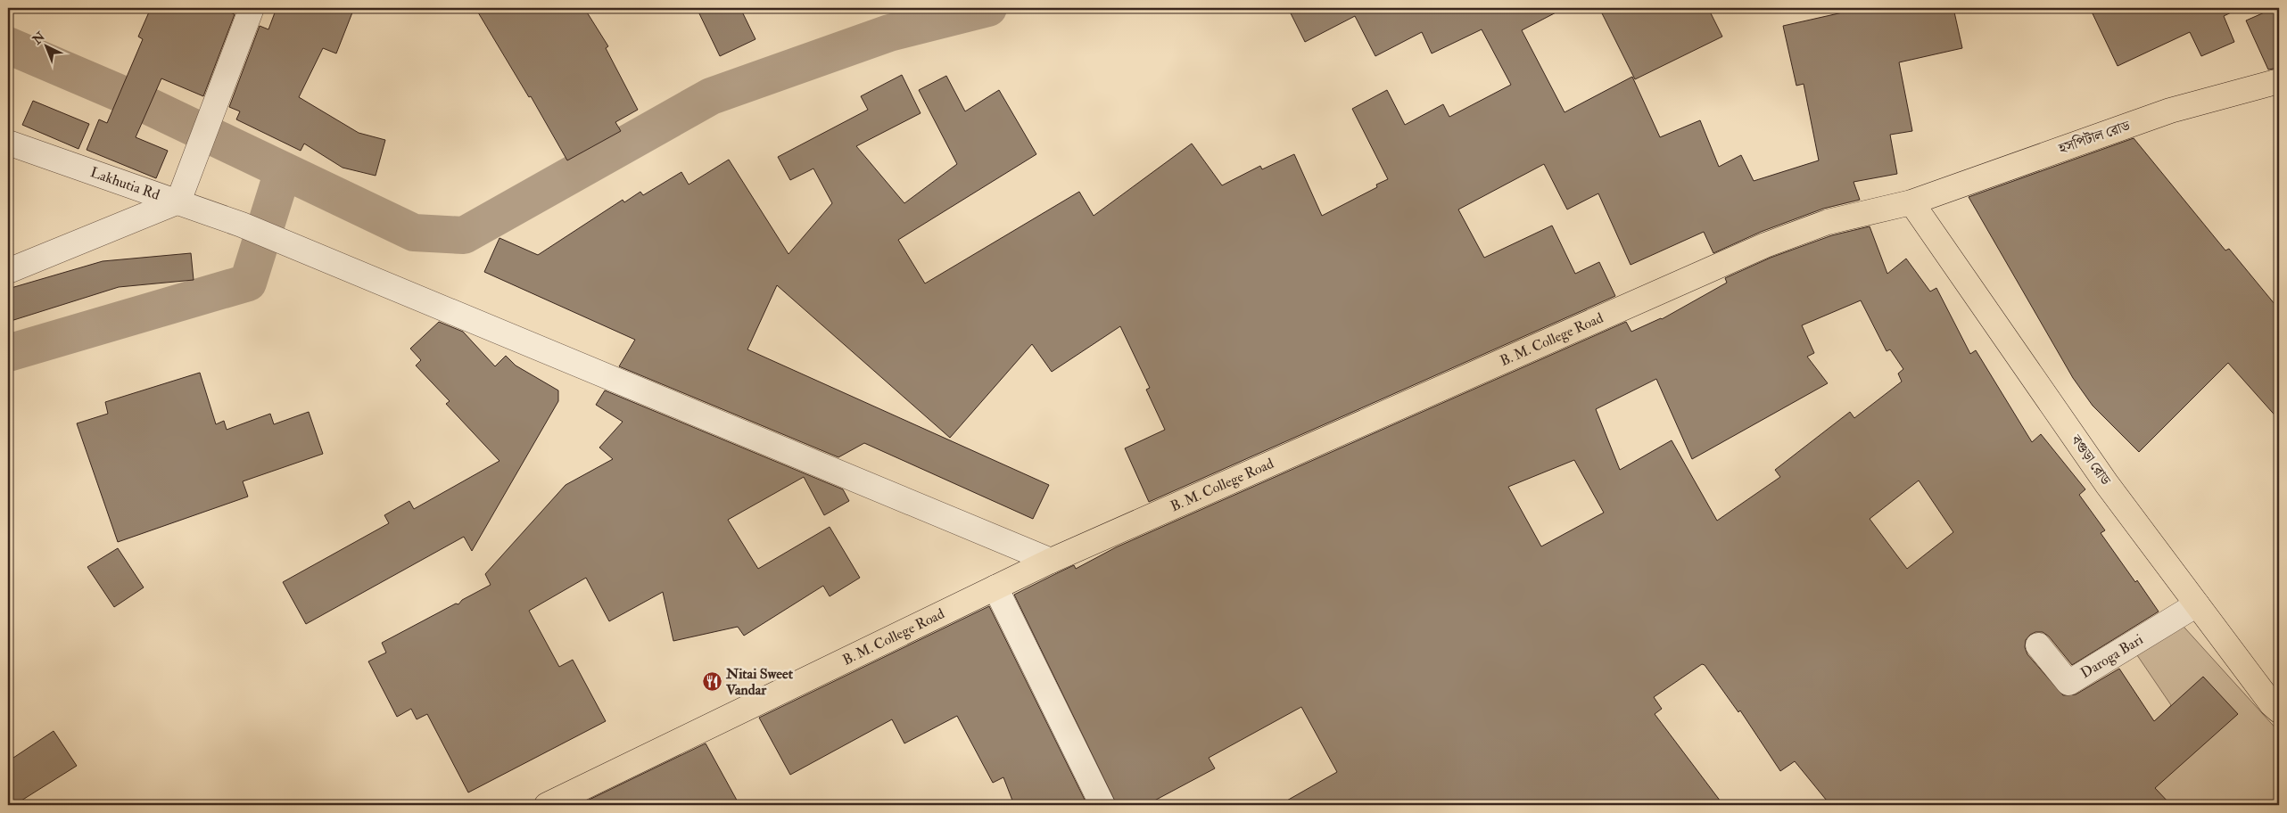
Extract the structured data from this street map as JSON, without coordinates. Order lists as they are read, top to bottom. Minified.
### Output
{"streets":{"main road":["হসপিটাল রোড","B. M. College Road","বগুড়া রোড"],"street":["Lakhutia Rd","Daroga Bari"]},"crossings":[["হসপিটাল রোড","B. M. College Road"],["হসপিটাল রোড","বগুড়া রোড"],["Lakhutia Rd","B. M. College Road"],["B. M. College Road","বগুড়া রোড"],["বগুড়া রোড","Daroga Bari"]],"places":{"restaurant":["Nitai Sweet Vandar"]},"north":"top left"}
